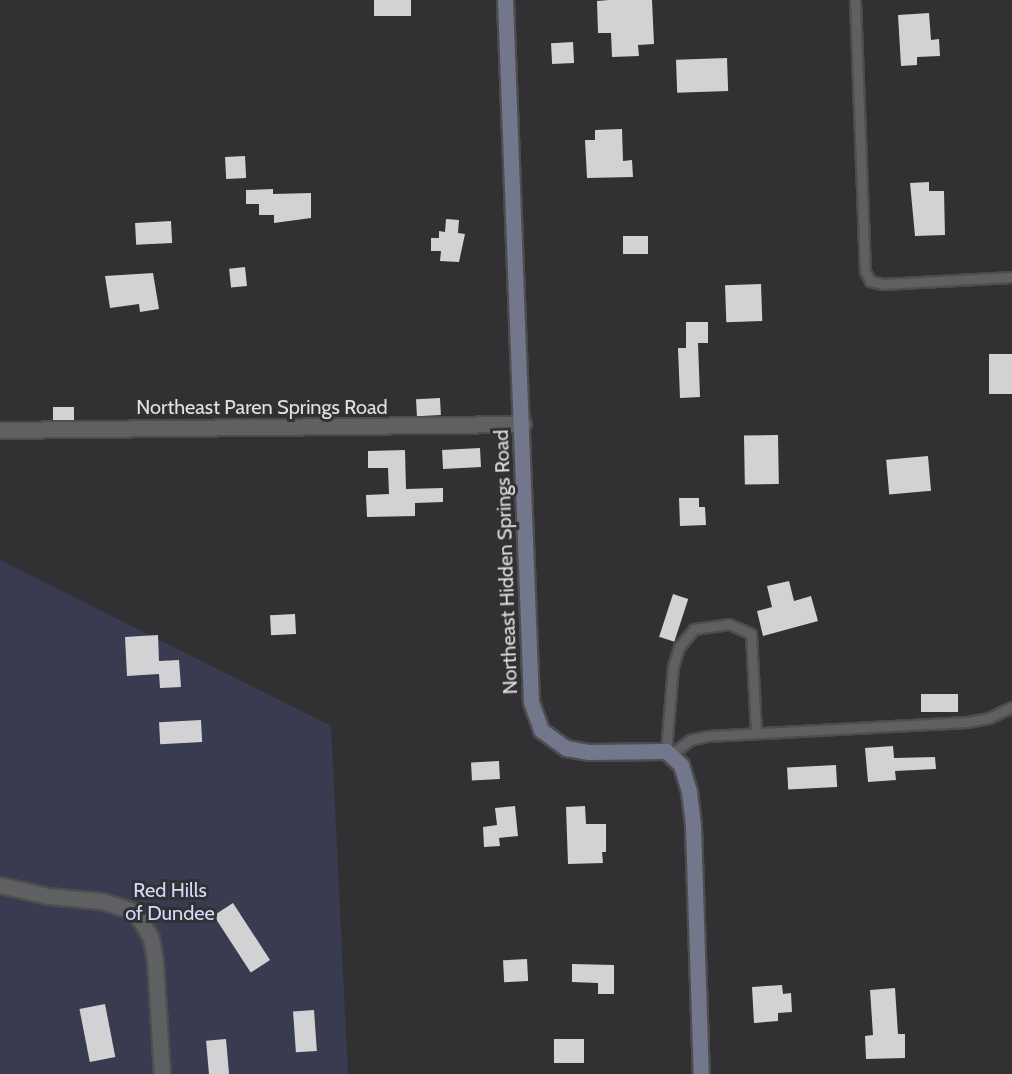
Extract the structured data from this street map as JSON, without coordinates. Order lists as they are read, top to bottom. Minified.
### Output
{"streets":{"street":["Northeast Paren Springs Road","Northeast Hidden Springs Road"]},"crossings":[["Northeast Paren Springs Road","Northeast Hidden Springs Road"]],"parks":["Red Hills of Dundee"]}
